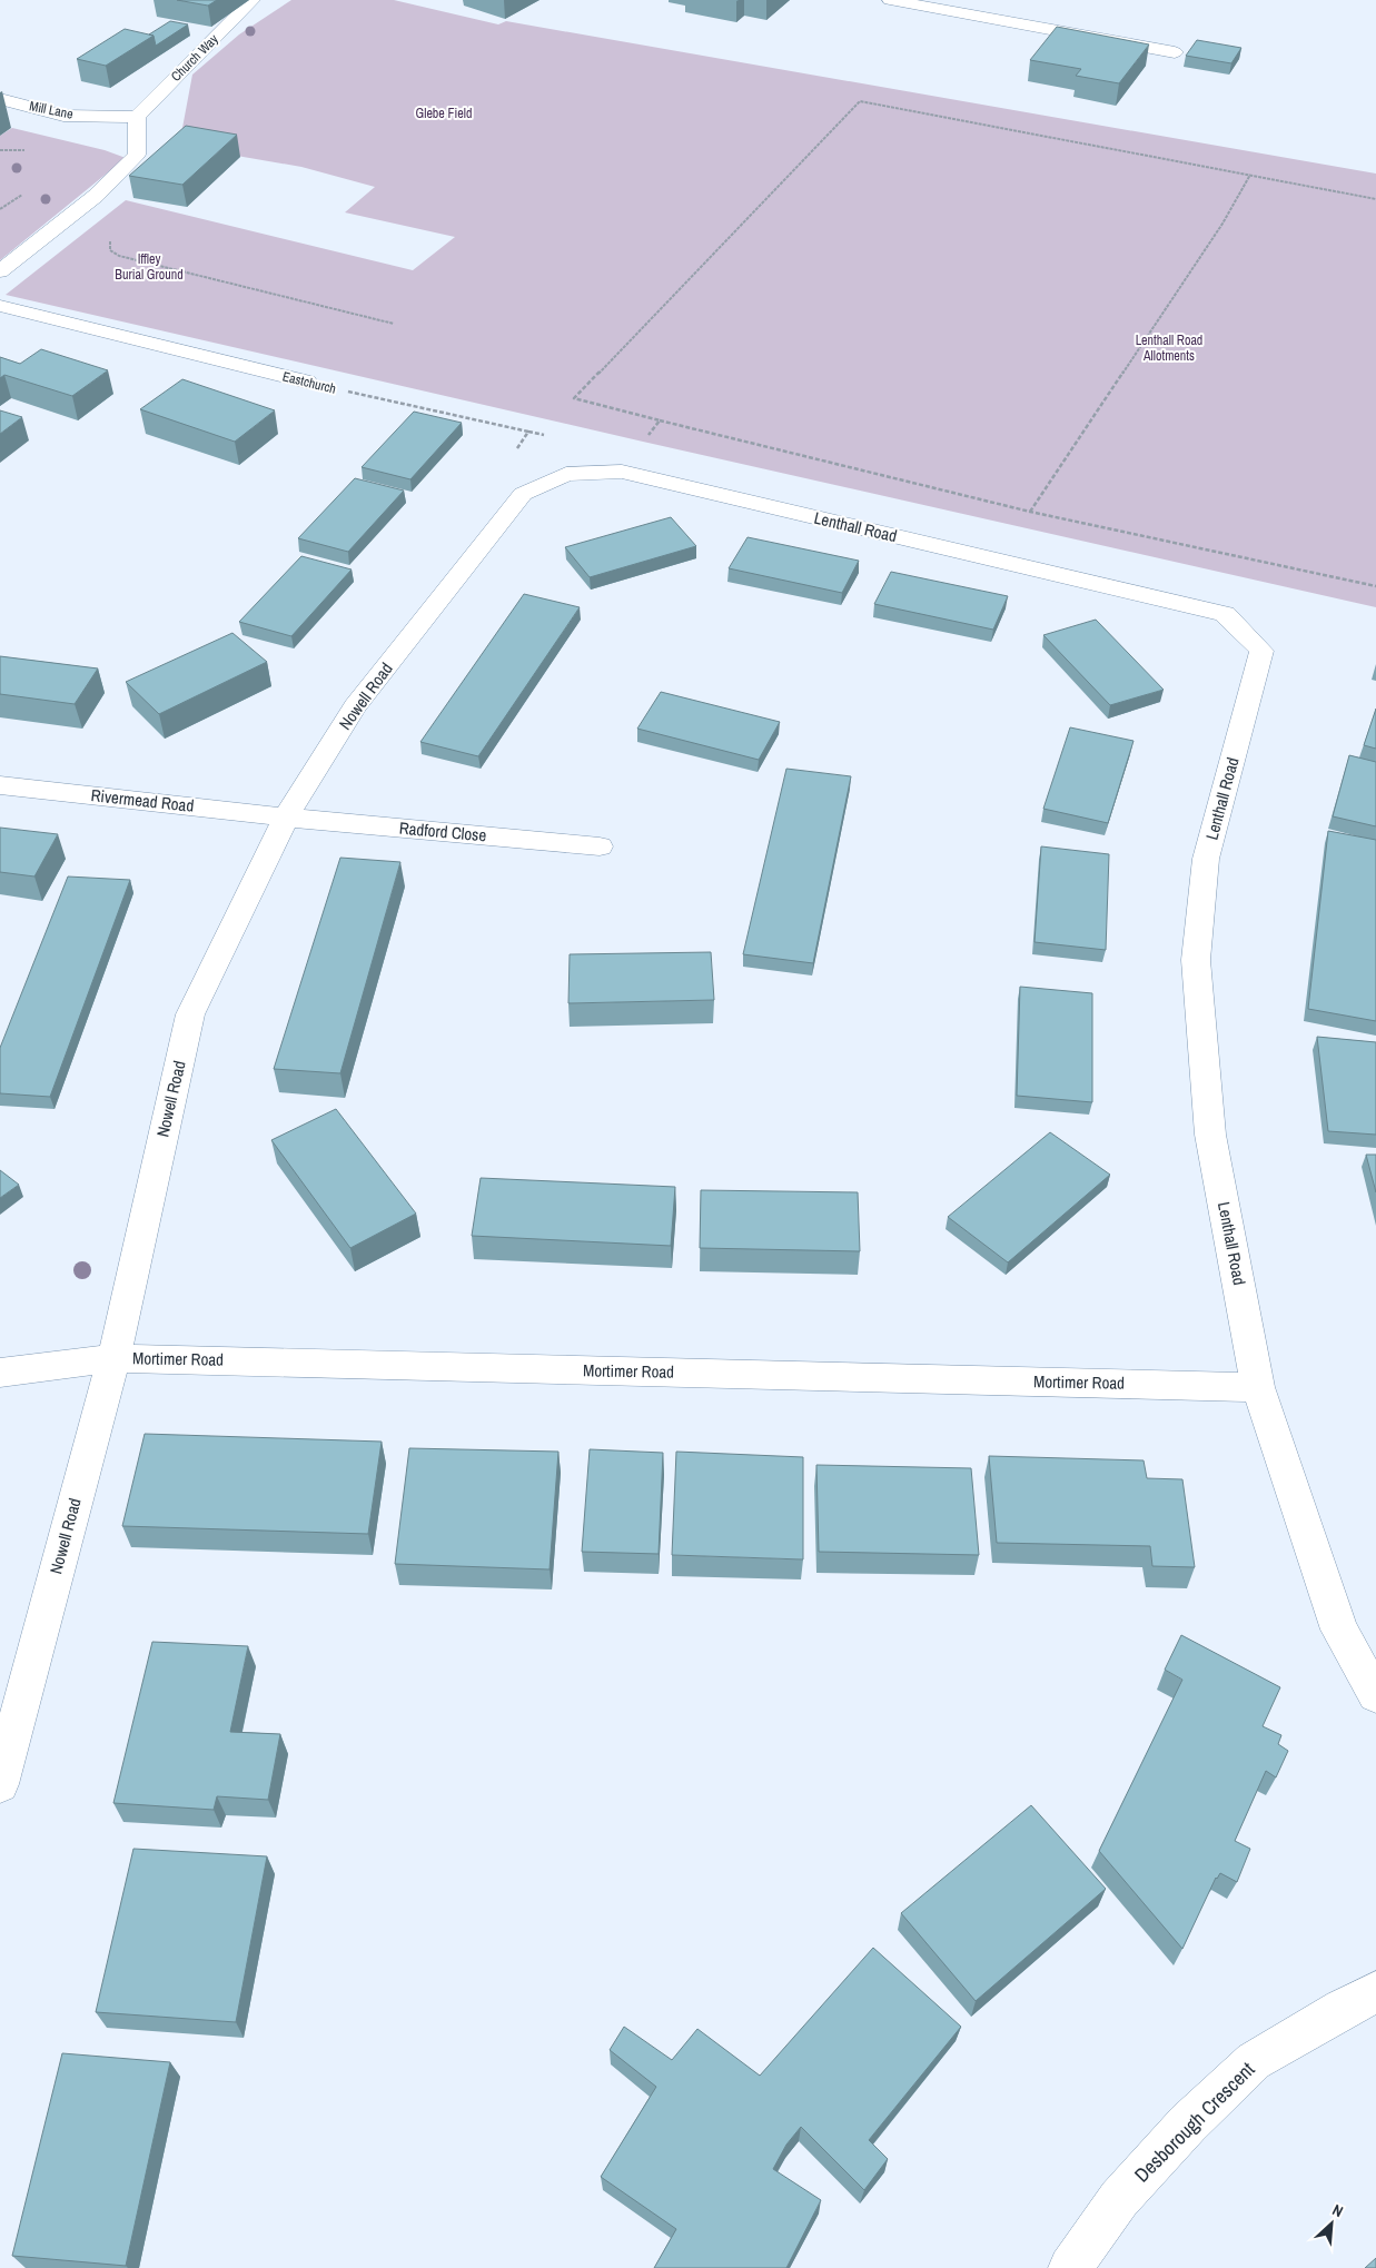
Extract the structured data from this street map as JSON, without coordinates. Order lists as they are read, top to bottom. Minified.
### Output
{"streets":{"street":["Church Way","Mill Lane","Eastchurch","Lenthall Road","Nowell Road","Rivermead Road","Radford Close","Mortimer Road","Desborough Crescent"]},"crossings":[["Church Way","Mill Lane"],["Eastchurch","Lenthall Road"],["Eastchurch","Nowell Road"],["Lenthall Road","Nowell Road"],["Lenthall Road","Mortimer Road"],["Nowell Road","Rivermead Road"],["Nowell Road","Radford Close"],["Nowell Road","Mortimer Road"],["Rivermead Road","Radford Close"]],"parks":["Glebe Field","Iffley Burial Ground","Lenthall Road Allotments"],"north":"top right"}
